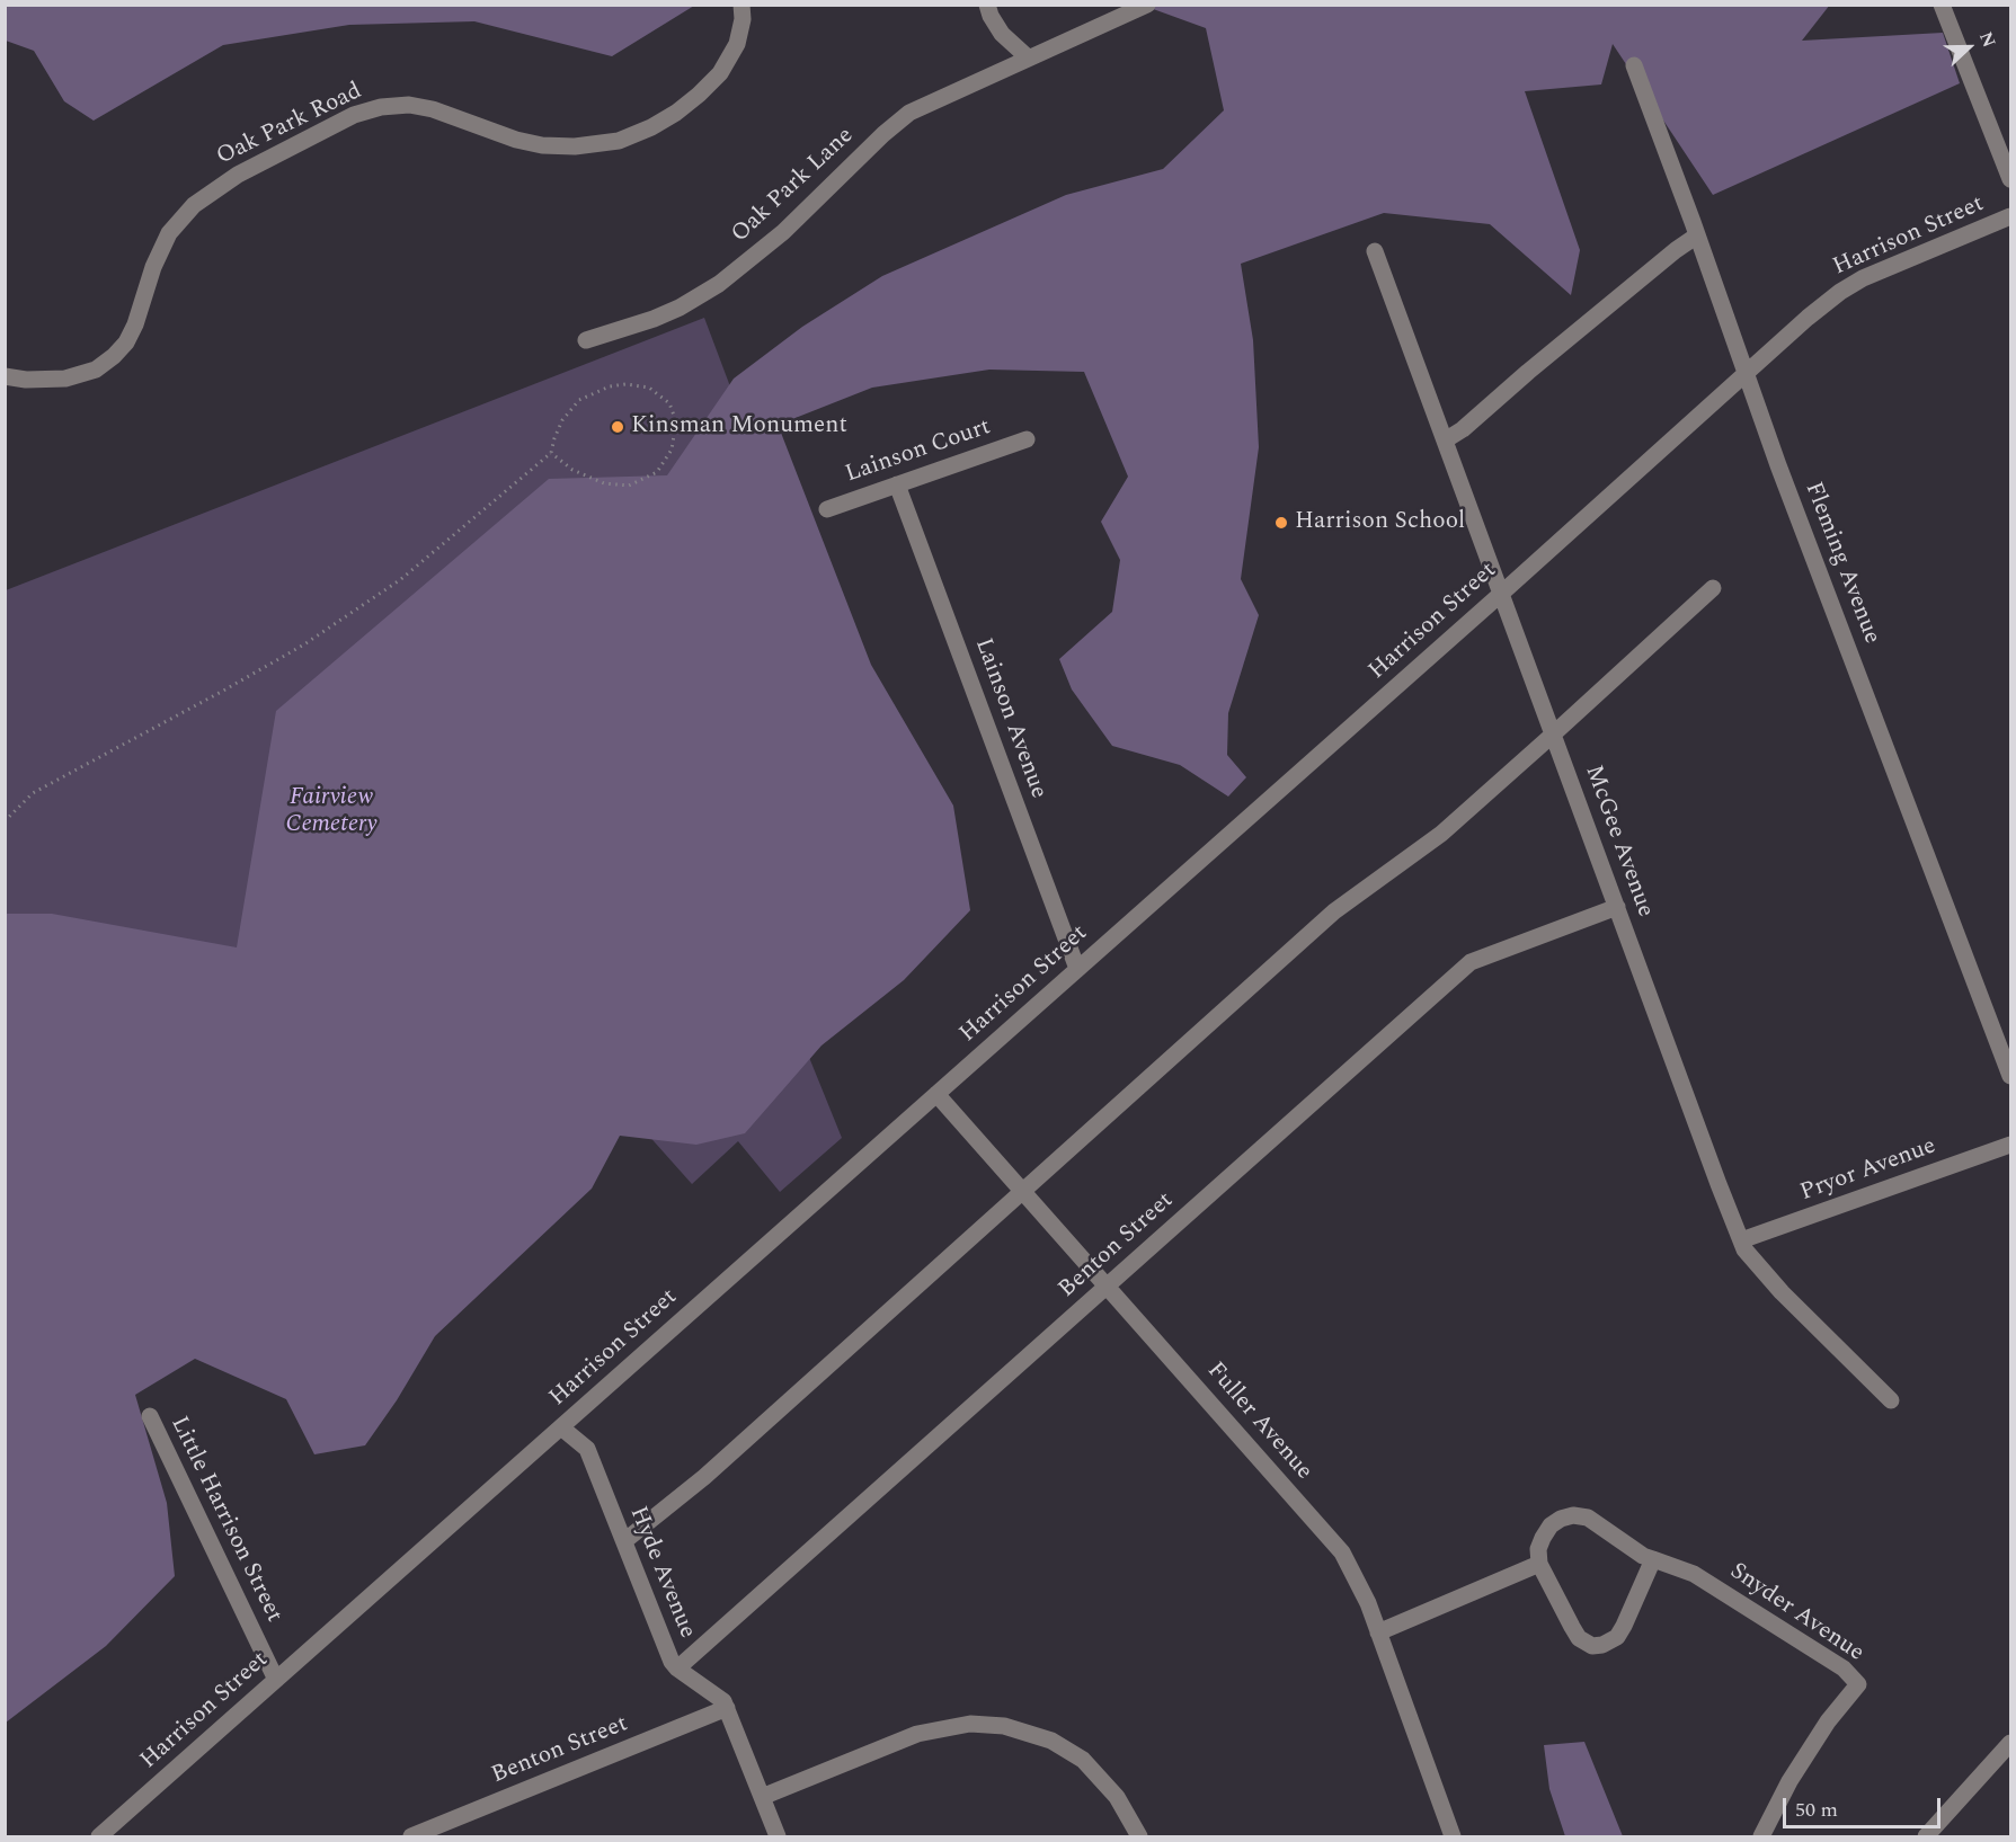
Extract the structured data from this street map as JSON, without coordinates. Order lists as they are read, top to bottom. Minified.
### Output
{"streets":{"street":["Oak Park Road","Oak Park Lane","Harrison Street","Lainson Court","Fleming Avenue","Lainson Avenue","McGee Avenue","Pryor Avenue","Benton Street","Fuller Avenue","Little Harrison Street","Hyde Avenue","Snyder Avenue"]},"crossings":[["Harrison Street","Fleming Avenue"],["Harrison Street","Lainson Avenue"],["Harrison Street","McGee Avenue"],["Harrison Street","Fuller Avenue"],["Harrison Street","Little Harrison Street"],["Harrison Street","Hyde Avenue"],["Lainson Court","Lainson Avenue"],["McGee Avenue","Pryor Avenue"],["McGee Avenue","Benton Street"],["Benton Street","Fuller Avenue"],["Benton Street","Hyde Avenue"]],"parks":["Fairview Cemetery"],"places":["Kinsman Monument","Harrison School"],"scale_bar":"50 m","north":"right"}
